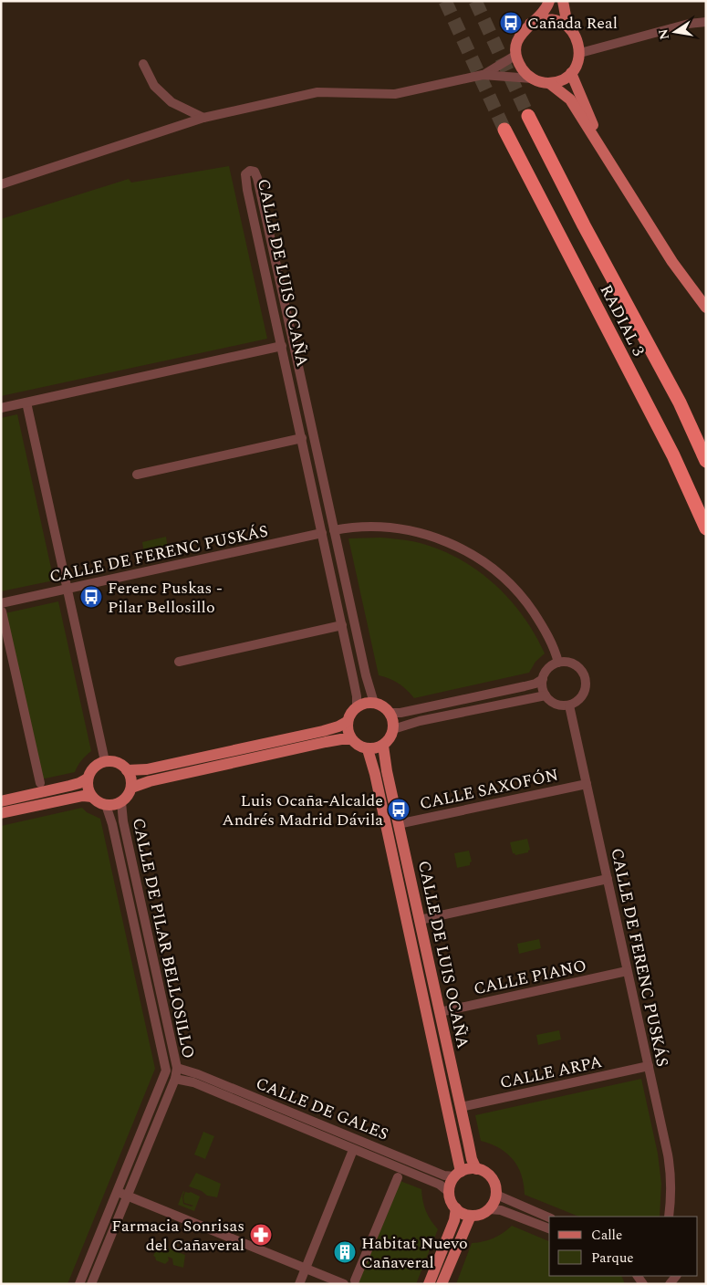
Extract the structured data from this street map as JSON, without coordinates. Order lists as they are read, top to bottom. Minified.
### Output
{"streets":{"highway":["RADIAL 3"],"main road":["CALLE DE LUIS OCAÑA"],"street":["CALLE DE FERENC PUSKÁS","CALLE SAXOFÓN","CALLE DE PILAR BELLOSILLO","CALLE PIANO","CALLE ARPA","CALLE DE GALES"]},"crossings":[["CALLE DE LUIS OCAÑA","CALLE DE FERENC PUSKÁS"],["CALLE DE LUIS OCAÑA","CALLE SAXOFÓN"],["CALLE DE LUIS OCAÑA","CALLE PIANO"],["CALLE DE LUIS OCAÑA","CALLE ARPA"],["CALLE DE LUIS OCAÑA","CALLE DE GALES"],["CALLE DE FERENC PUSKÁS","CALLE SAXOFÓN"],["CALLE DE FERENC PUSKÁS","CALLE PIANO"],["CALLE DE FERENC PUSKÁS","CALLE ARPA"],["CALLE DE PILAR BELLOSILLO","CALLE DE GALES"]],"places":{"bus stop":["Cañada Real","Ferenc Puskas - Pilar Bellosillo","Luis Ocaña-Alcalde Andrés Madrid Dávila"],"pharmacy":["Farmacia Sonrisas del Cañaveral"],"building":["Habitat Nuevo Cañaveral"]},"legend":["Calle","Parque"],"north":"left"}
